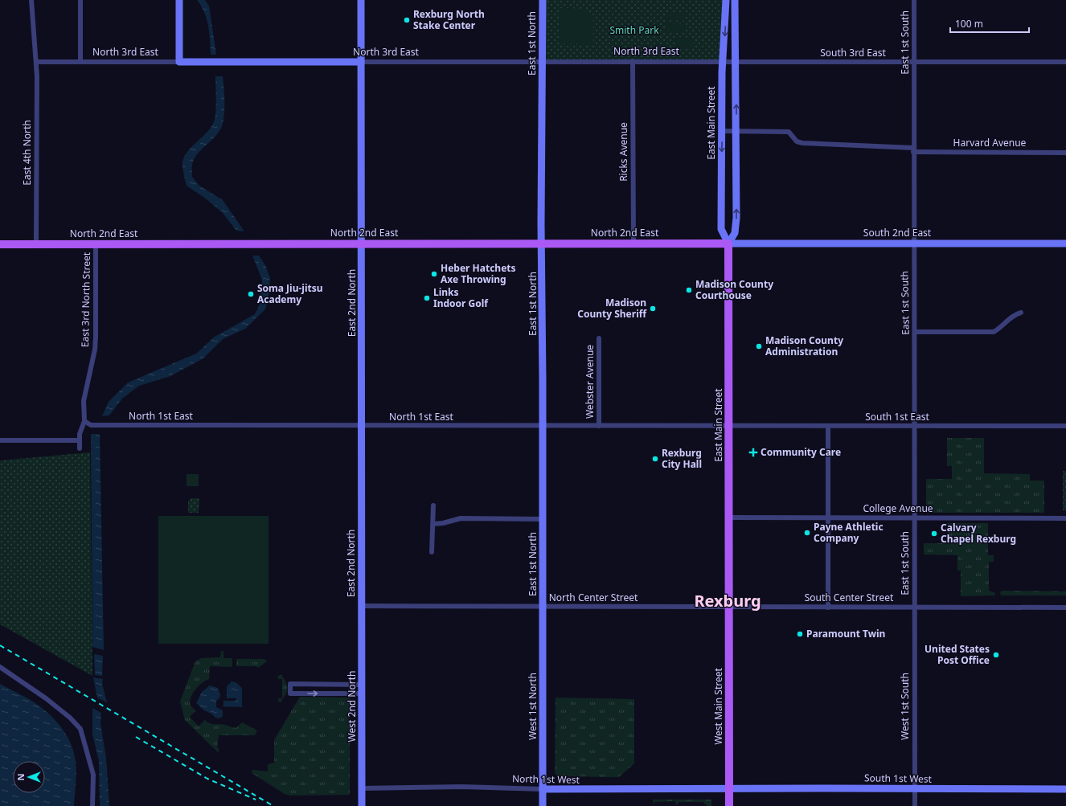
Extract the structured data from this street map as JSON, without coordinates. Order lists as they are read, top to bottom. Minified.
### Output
{"streets":{"main road":["East Main Street","North 2nd East","West Main Street"],"street":["East 1st South","East 1st North","North 3rd East","South 3rd East","Harvard Avenue","Ricks Avenue","East 4th North","South 2nd East","East 3rd North Street","East 2nd North","Webster Avenue","North 1st East","South 1st East","College Avenue","North Center Street","South Center Street","West 2nd North","West 1st North","West 1st South","South 1st West","North 1st West"]},"crossings":[["East 1st South","South 3rd East"],["East 1st South","Harvard Avenue"],["East 1st South","South 2nd East"],["East 1st South","South 1st East"],["East 1st South","College Avenue"],["East 1st South","South Center Street"],["East 1st South","West 1st South"],["East 1st North","North 3rd East"],["East 1st North","North 2nd East"],["East 1st North","North 1st East"],["East 1st North","North Center Street"],["East 1st North","West 1st North"],["North 3rd East","South 3rd East"],["North 3rd East","East Main Street"],["North 3rd East","Ricks Avenue"],["North 3rd East","East 4th North"],["North 3rd East","East 2nd North"],["South 3rd East","East Main Street"],["East Main Street","Harvard Avenue"],["East Main Street","North 2nd East"],["East Main Street","South 2nd East"],["East Main Street","North 1st East"],["East Main Street","South 1st East"],["East Main Street","College Avenue"],["East Main Street","North Center Street"],["East Main Street","South Center Street"],["East Main Street","West Main Street"],["Ricks Avenue","North 2nd East"],["East 4th North","North 2nd East"],["North 2nd East","South 2nd East"],["North 2nd East","East 3rd North Street"],["North 2nd East","East 2nd North"],["East 3rd North Street","North 1st East"],["East 2nd North","North 1st East"],["East 2nd North","North Center Street"],["East 2nd North","West 2nd North"],["Webster Avenue","North 1st East"],["North 1st East","South 1st East"],["North Center Street","South Center Street"],["North Center Street","West 2nd North"],["North Center Street","West 1st North"],["North Center Street","West Main Street"],["South Center Street","West Main Street"],["South Center Street","West 1st South"],["West 2nd North","North 1st West"],["West 1st North","North 1st West"],["West Main Street","South 1st West"],["West Main Street","North 1st West"],["West 1st South","South 1st West"],["South 1st West","North 1st West"]],"districts":["Rexburg"],"parks":["Smith Park"],"places":{"other":["Rexburg North Stake Center","Heber Hatchets Axe Throwing","Madison County Courthouse","Soma Jiu-jitsu Academy","Links Indoor Golf","Madison County Sheriff","Madison County Administration","Rexburg City Hall","Payne Athletic Company","Calvary Chapel Rexburg","Paramount Twin","United States Post Office"],"health":["Community Care"]},"scale_bar":"100 m","north":"left"}
